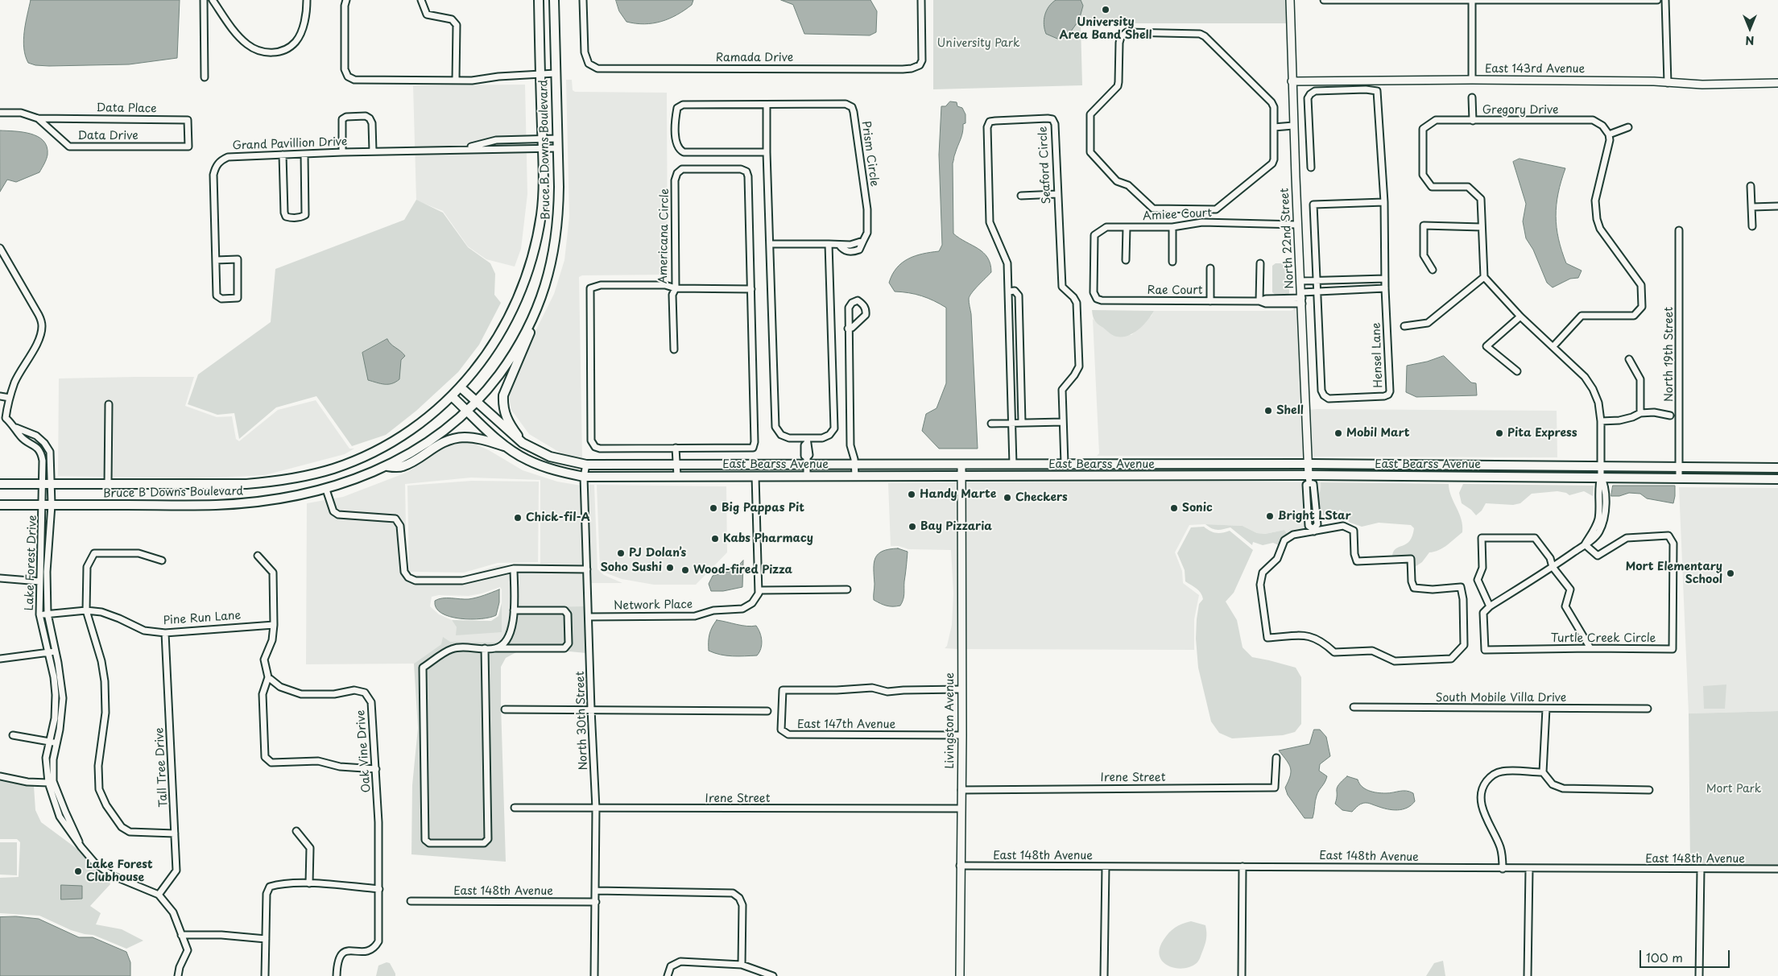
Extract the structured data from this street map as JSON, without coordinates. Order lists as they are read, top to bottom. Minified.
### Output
{"streets":{"main road":["Bruce B Downs Boulevard","East Bearss Avenue"],"street":["Ramada Drive","East 143rd Avenue","Data Place","Gregory Drive","Data Drive","Grand Pavillion Drive","Prism Circle","Seaford Circle","Amiee Court","Americana Circle","North 22nd Street","Rae Court","North 19th Street","Hensel Lane","Lake Forest Drive","Network Place","Pine Run Lane","Turtle Creek Circle","South Mobile Villa Drive","North 30th Street","Livingston Avenue","East 147th Avenue","Oak Vine Drive","Tall Tree Drive","Irene Street","East 148th Avenue"]},"crossings":[["East 143rd Avenue","North 22nd Street"],["East 143rd Avenue","Hensel Lane"],["Data Place","Data Drive"],["Grand Pavillion Drive","Bruce B Downs Boulevard"],["Bruce B Downs Boulevard","East Bearss Avenue"],["Bruce B Downs Boulevard","Lake Forest Drive"],["Seaford Circle","East Bearss Avenue"],["Amiee Court","North 22nd Street"],["Amiee Court","Rae Court"],["North 22nd Street","Rae Court"],["North 22nd Street","East Bearss Avenue"],["Rae Court","Hensel Lane"],["North 19th Street","East Bearss Avenue"],["East Bearss Avenue","North 30th Street"],["East Bearss Avenue","Livingston Avenue"],["Lake Forest Drive","Pine Run Lane"],["Lake Forest Drive","Tall Tree Drive"],["Network Place","North 30th Street"],["Pine Run Lane","Tall Tree Drive"],["North 30th Street","Irene Street"],["North 30th Street","East 148th Avenue"],["Livingston Avenue","East 147th Avenue"],["Livingston Avenue","Irene Street"],["Livingston Avenue","East 148th Avenue"]],"parks":["University Park","Mort Park"],"places":["University Area Band Shell","Shell","Mobil Mart","Pita Express","Handy Marte","Checkers","Big Pappas Pit","Sonic","Bright LStar","Chick-fil-A","Bay Pizzaria","Kabs Pharmacy","PJ Dolan’s","Soho Sushi","Wood-fired Pizza","Mort Elementary School","Lake Forest Clubhouse"],"scale_bar":"100 m","north":"bottom"}
